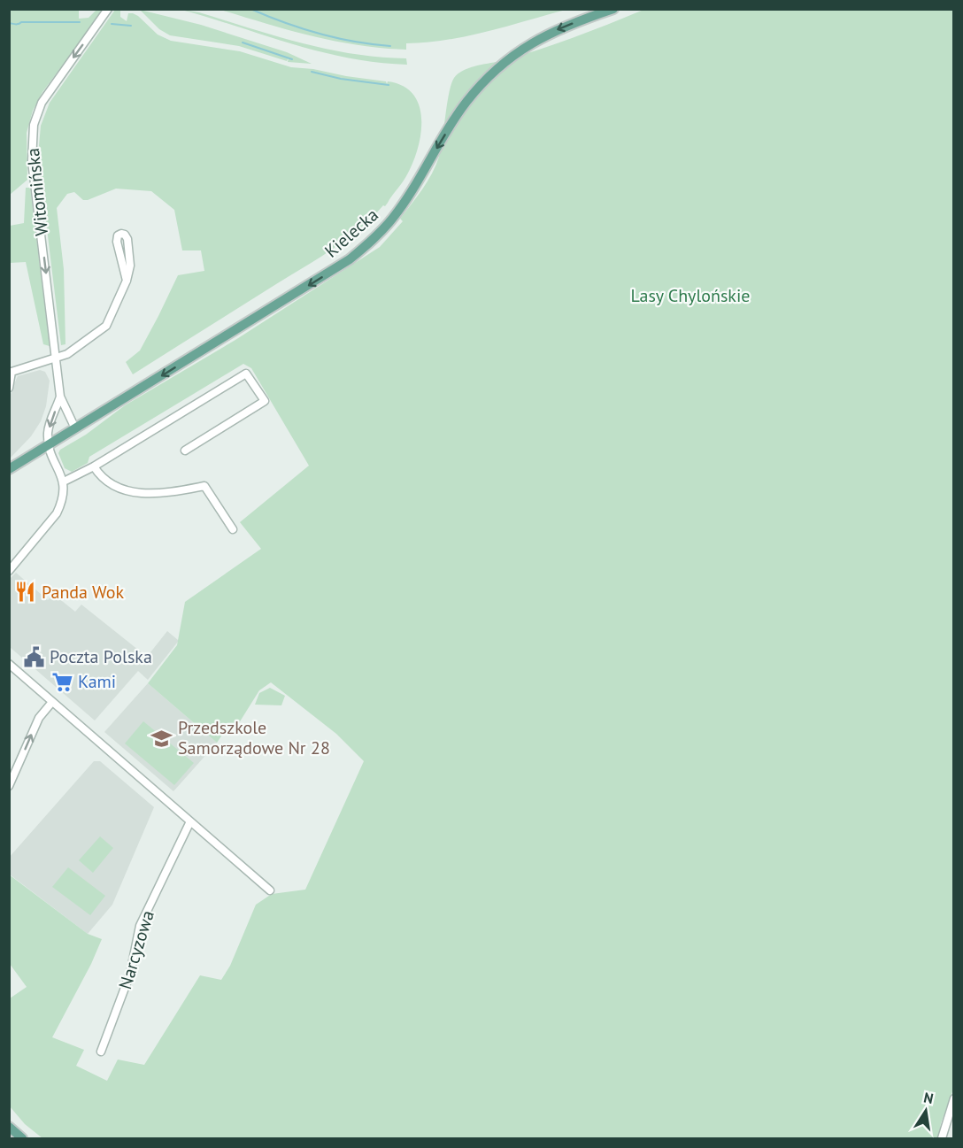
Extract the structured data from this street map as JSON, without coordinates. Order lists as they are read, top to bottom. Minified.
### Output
{"streets":{"main road":["Kielecka"],"street":["Witomińska","Narcyzowa"]},"crossings":[["Witomińska","Kielecka"]],"one_way":["Witomińska","Kielecka"],"parks":["Lasy Chylońskie"],"places":{"restaurant":["Panda Wok"],"public building":["Poczta Polska"],"supermarket":["Kami"],"school or university":["Przedszkole Samorządowe Nr 28"]},"north":"top"}
